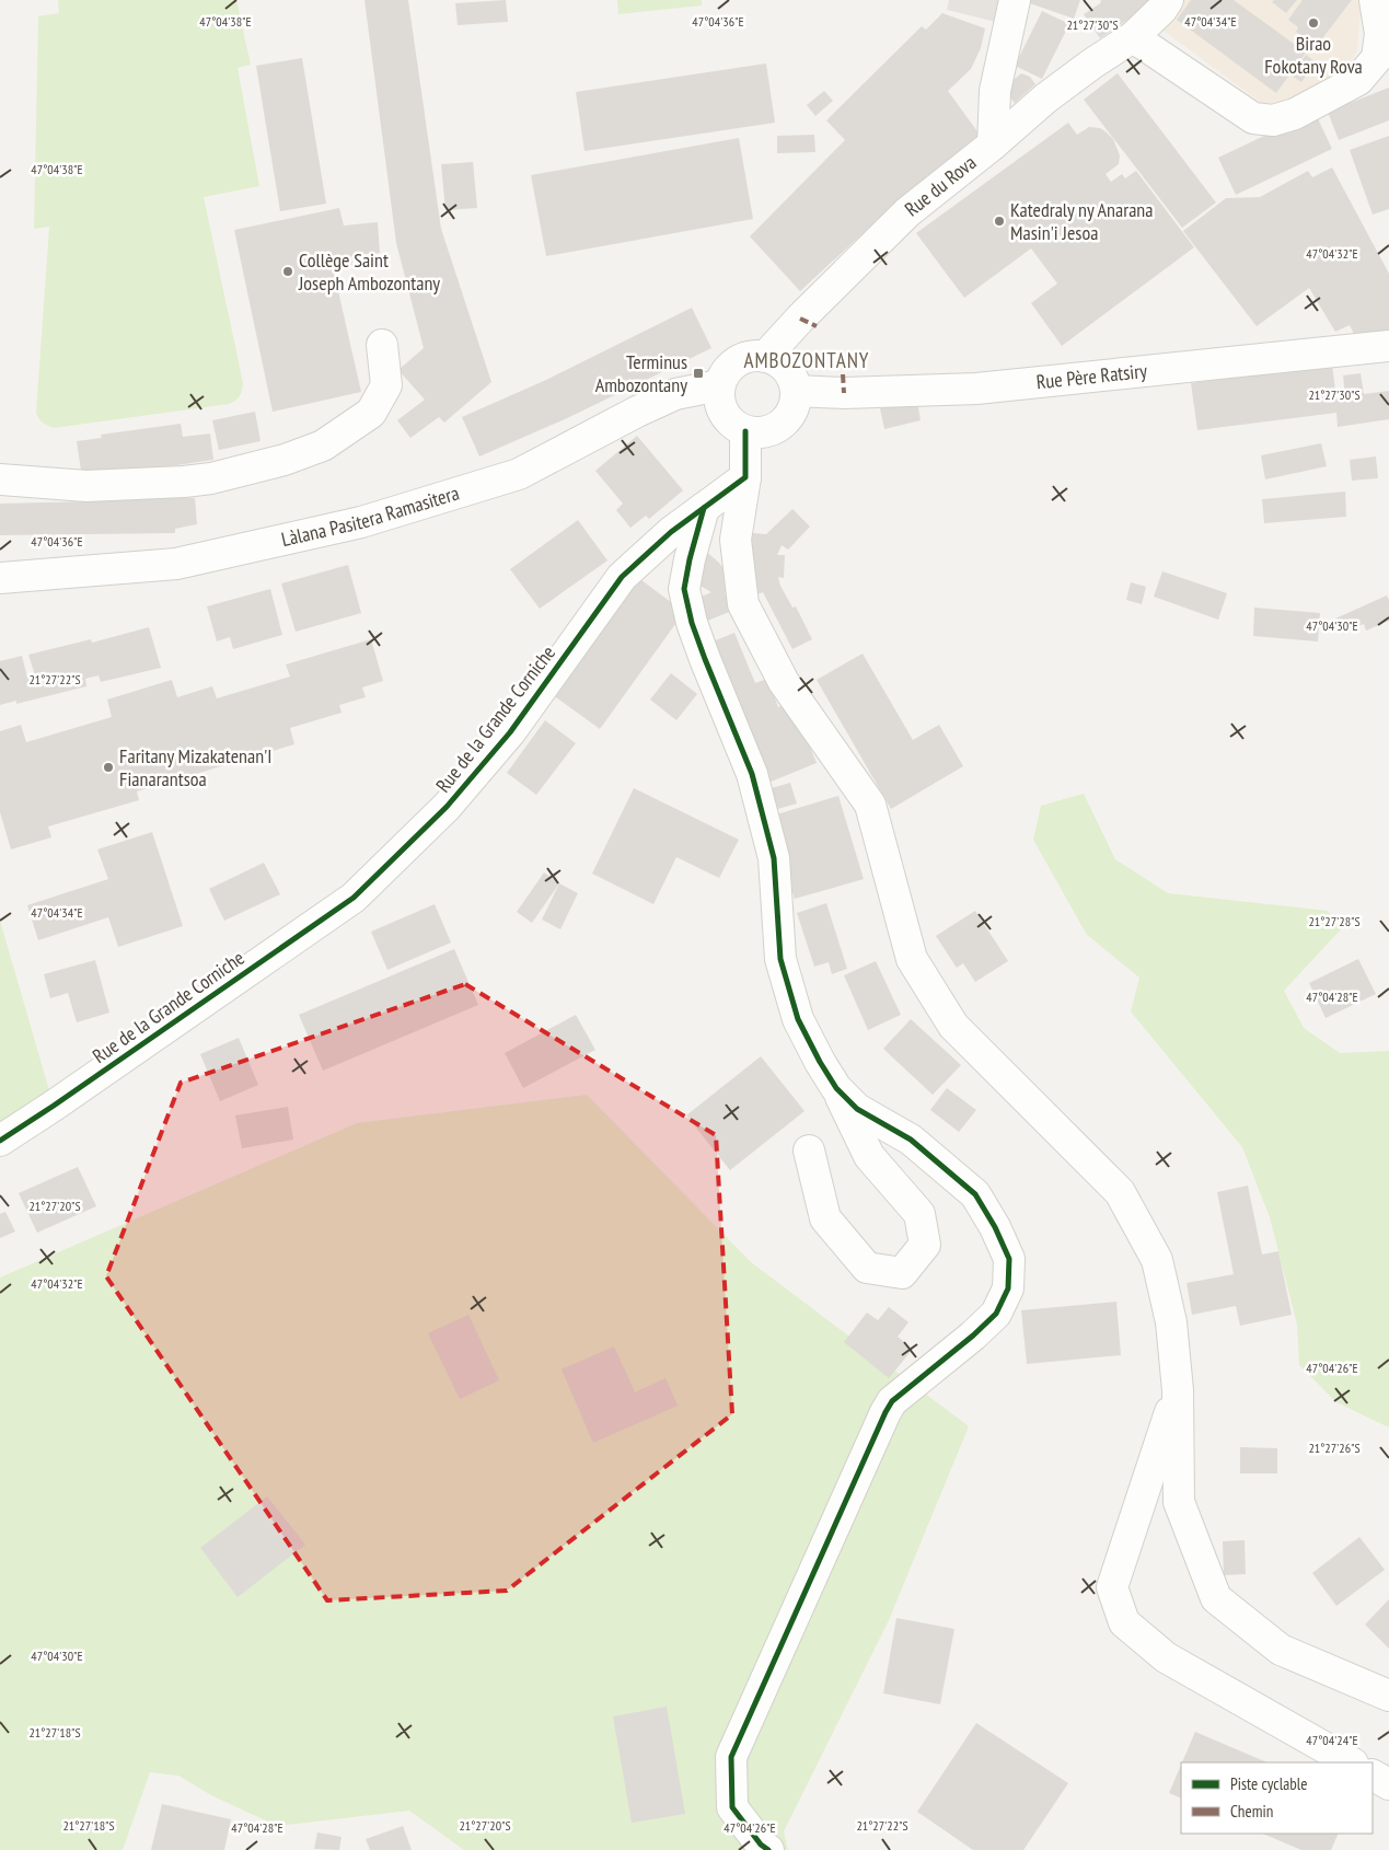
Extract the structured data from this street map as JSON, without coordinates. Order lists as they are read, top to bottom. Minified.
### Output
{"streets":{"street":["Rue du Rova","Rue Père Ratsiry","Làlana Pasitera Ramasitera","Rue de la Grande Corniche"]},"crossings":[["Rue du Rova","Rue Père Ratsiry"],["Rue du Rova","Làlana Pasitera Ramasitera"],["Rue Père Ratsiry","Làlana Pasitera Ramasitera"]],"districts":["AMBOZONTANY"],"places":{"other":["Birao Fokotany Rova","Katedraly ny Anarana Masin'i Jesoa","Collège Saint Joseph Ambozontany","Faritany Mizakatenan'I Fianarantsoa"],"transit":["Terminus Ambozontany"]},"legend":["Piste cyclable","Chemin"],"coordinates":["47°04'38\"E","47°04'36\"E","47°04'34\"E","21°27'30\"S","47°04'32\"E","47°04'30\"E","21°27'22\"S","21°27'28\"S","47°04'28\"E","21°27'20\"S","47°04'26\"E","21°27'26\"S","21°27'18\"S","47°04'24\"E"]}
